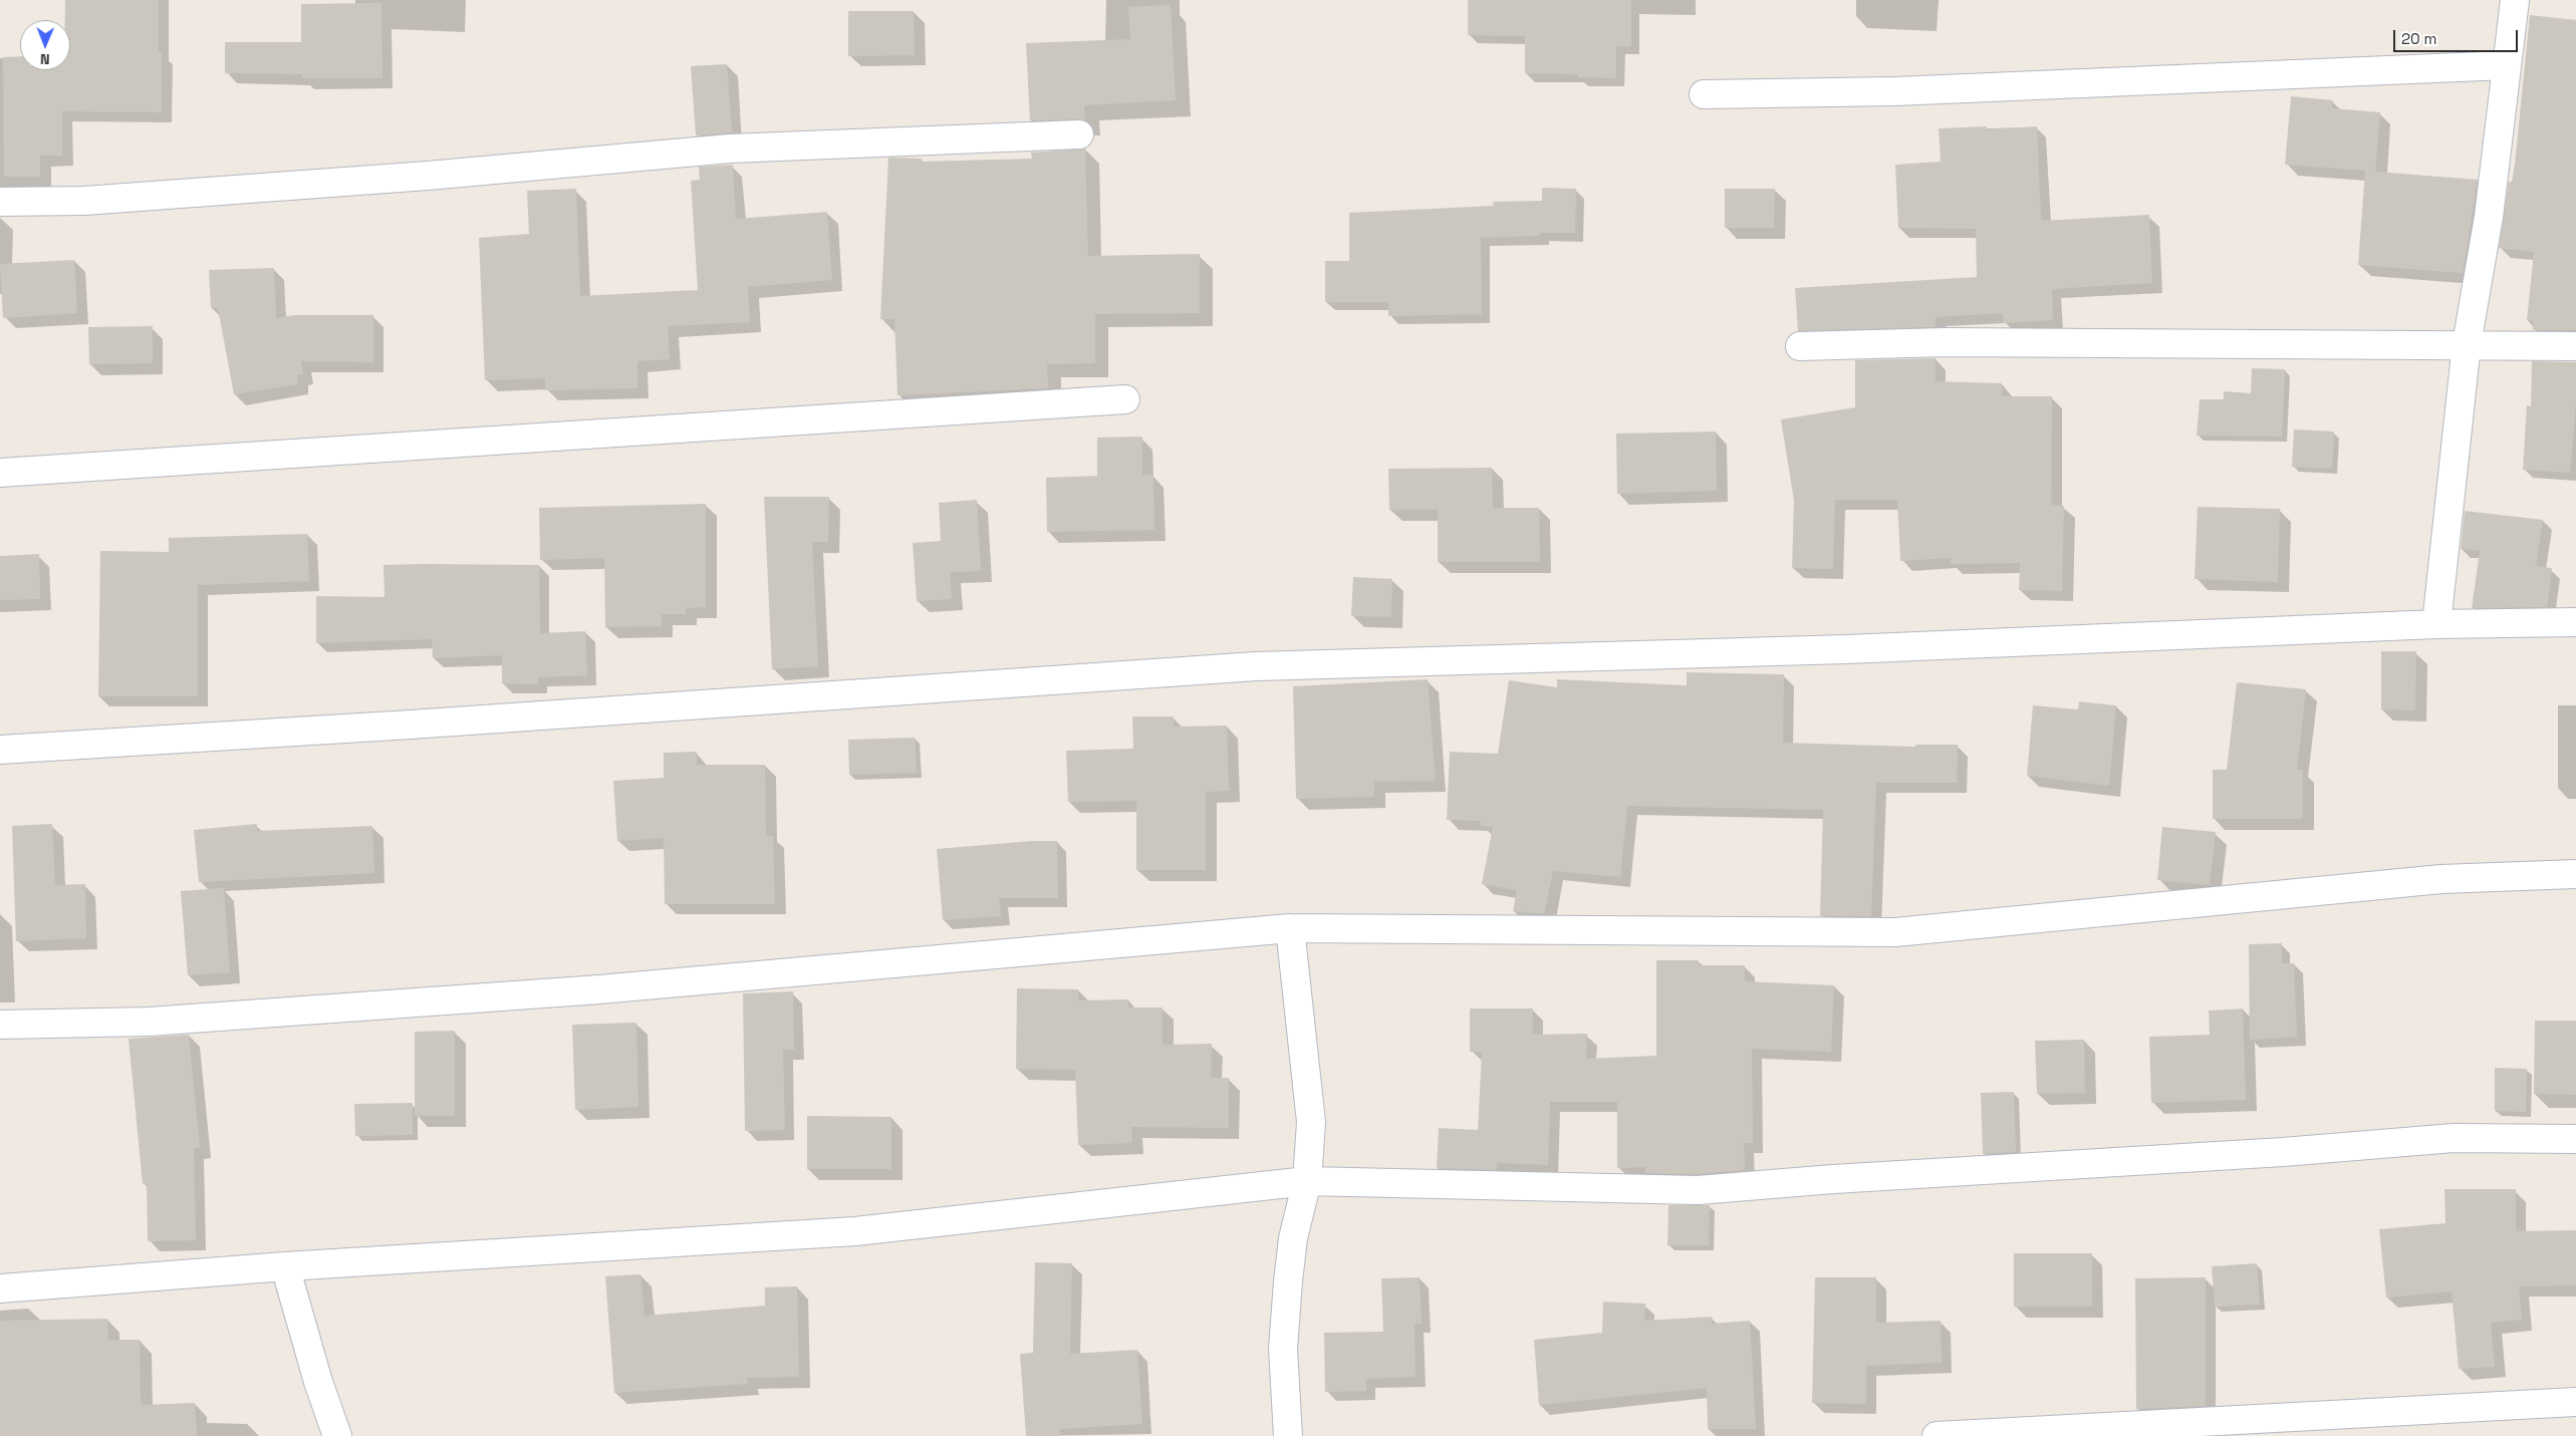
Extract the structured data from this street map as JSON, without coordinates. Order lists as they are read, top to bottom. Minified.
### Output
{"scale_bar":"20 m","north":"bottom"}
